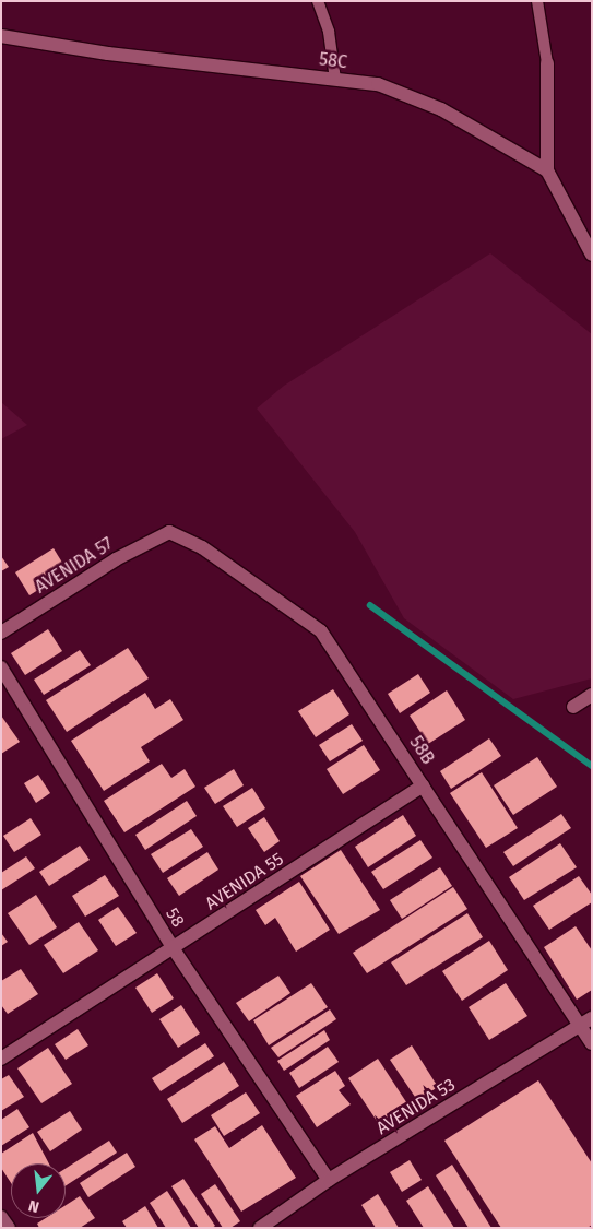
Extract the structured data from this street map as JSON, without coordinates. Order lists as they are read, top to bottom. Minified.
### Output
{"streets":{"street":["58C","AVENIDA 57","58B","AVENIDA 55","58","AVENIDA 53"]},"crossings":[["AVENIDA 57","58B"],["58B","AVENIDA 55"],["58B","AVENIDA 53"],["AVENIDA 55","58"],["58","AVENIDA 53"]],"north":"bottom"}
